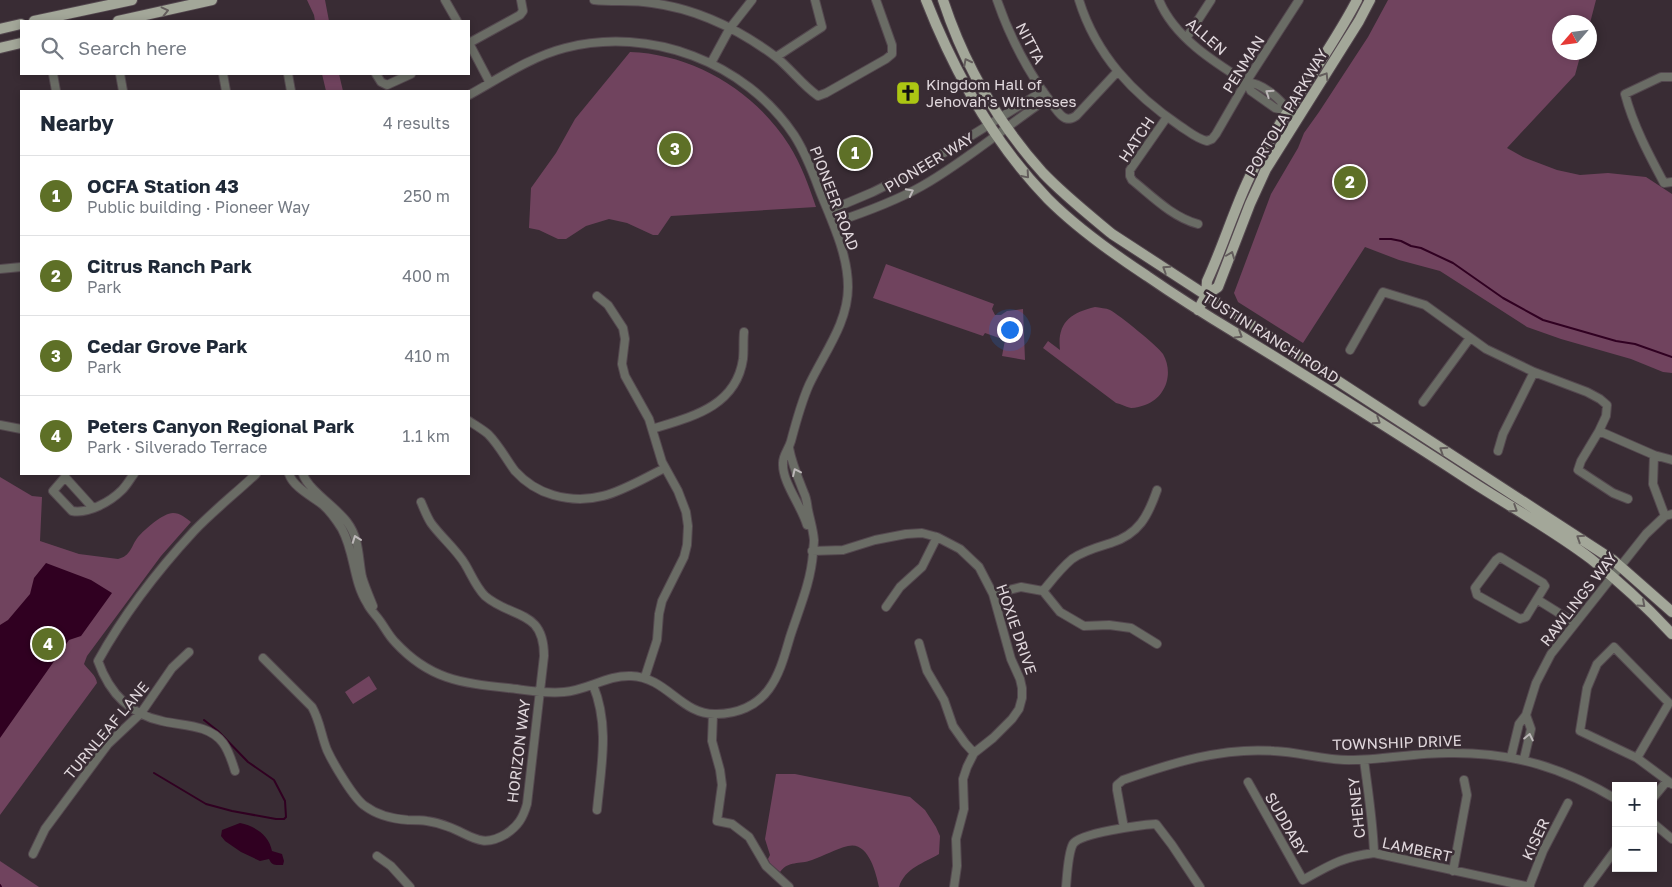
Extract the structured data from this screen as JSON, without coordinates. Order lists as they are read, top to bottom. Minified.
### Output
{"streets":{"main road":["PORTOLA PARKWAY","TUSTIN RANCH ROAD"],"street":["ALLEN","NITTA","PENMAN","HATCH","PIONEER WAY","PIONEER ROAD","RAWLINGS WAY","HOXIE DRIVE","TURNLEAF LANE","TOWNSHIP DRIVE","HORIZON WAY","CHENEY","SUDDABY","KISER","LAMBERT"]},"crossings":[["ALLEN","PENMAN"],["ALLEN","PORTOLA PARKWAY"],["NITTA","PIONEER WAY"],["PENMAN","HATCH"],["PORTOLA PARKWAY","TUSTIN RANCH ROAD"],["PIONEER WAY","PIONEER ROAD"],["PIONEER WAY","TUSTIN RANCH ROAD"],["PIONEER ROAD","HOXIE DRIVE"],["TUSTIN RANCH ROAD","RAWLINGS WAY"],["RAWLINGS WAY","TOWNSHIP DRIVE"],["TOWNSHIP DRIVE","CHENEY"],["CHENEY","LAMBERT"],["SUDDABY","LAMBERT"],["KISER","LAMBERT"]],"places":{"church":["Kingdom Hall of Jehovah's Witnesses"]},"north":"bottom left","page":{"search":"Search here","heading":["Nearby","4 results"],"pins":["3","1","2","4"],"list":[{"mark":"1","name":"OCFA Station 43","note":"Public building · Pioneer Way","value":"250 m"},{"mark":"2","name":"Citrus Ranch Park","note":"Park","value":"400 m"},{"mark":"3","name":"Cedar Grove Park","note":"Park","value":"410 m"},{"mark":"4","name":"Peters Canyon Regional Park","note":"Park · Silverado Terrace","value":"1.1 km"}],"map_buttons":["+","−"]}}
